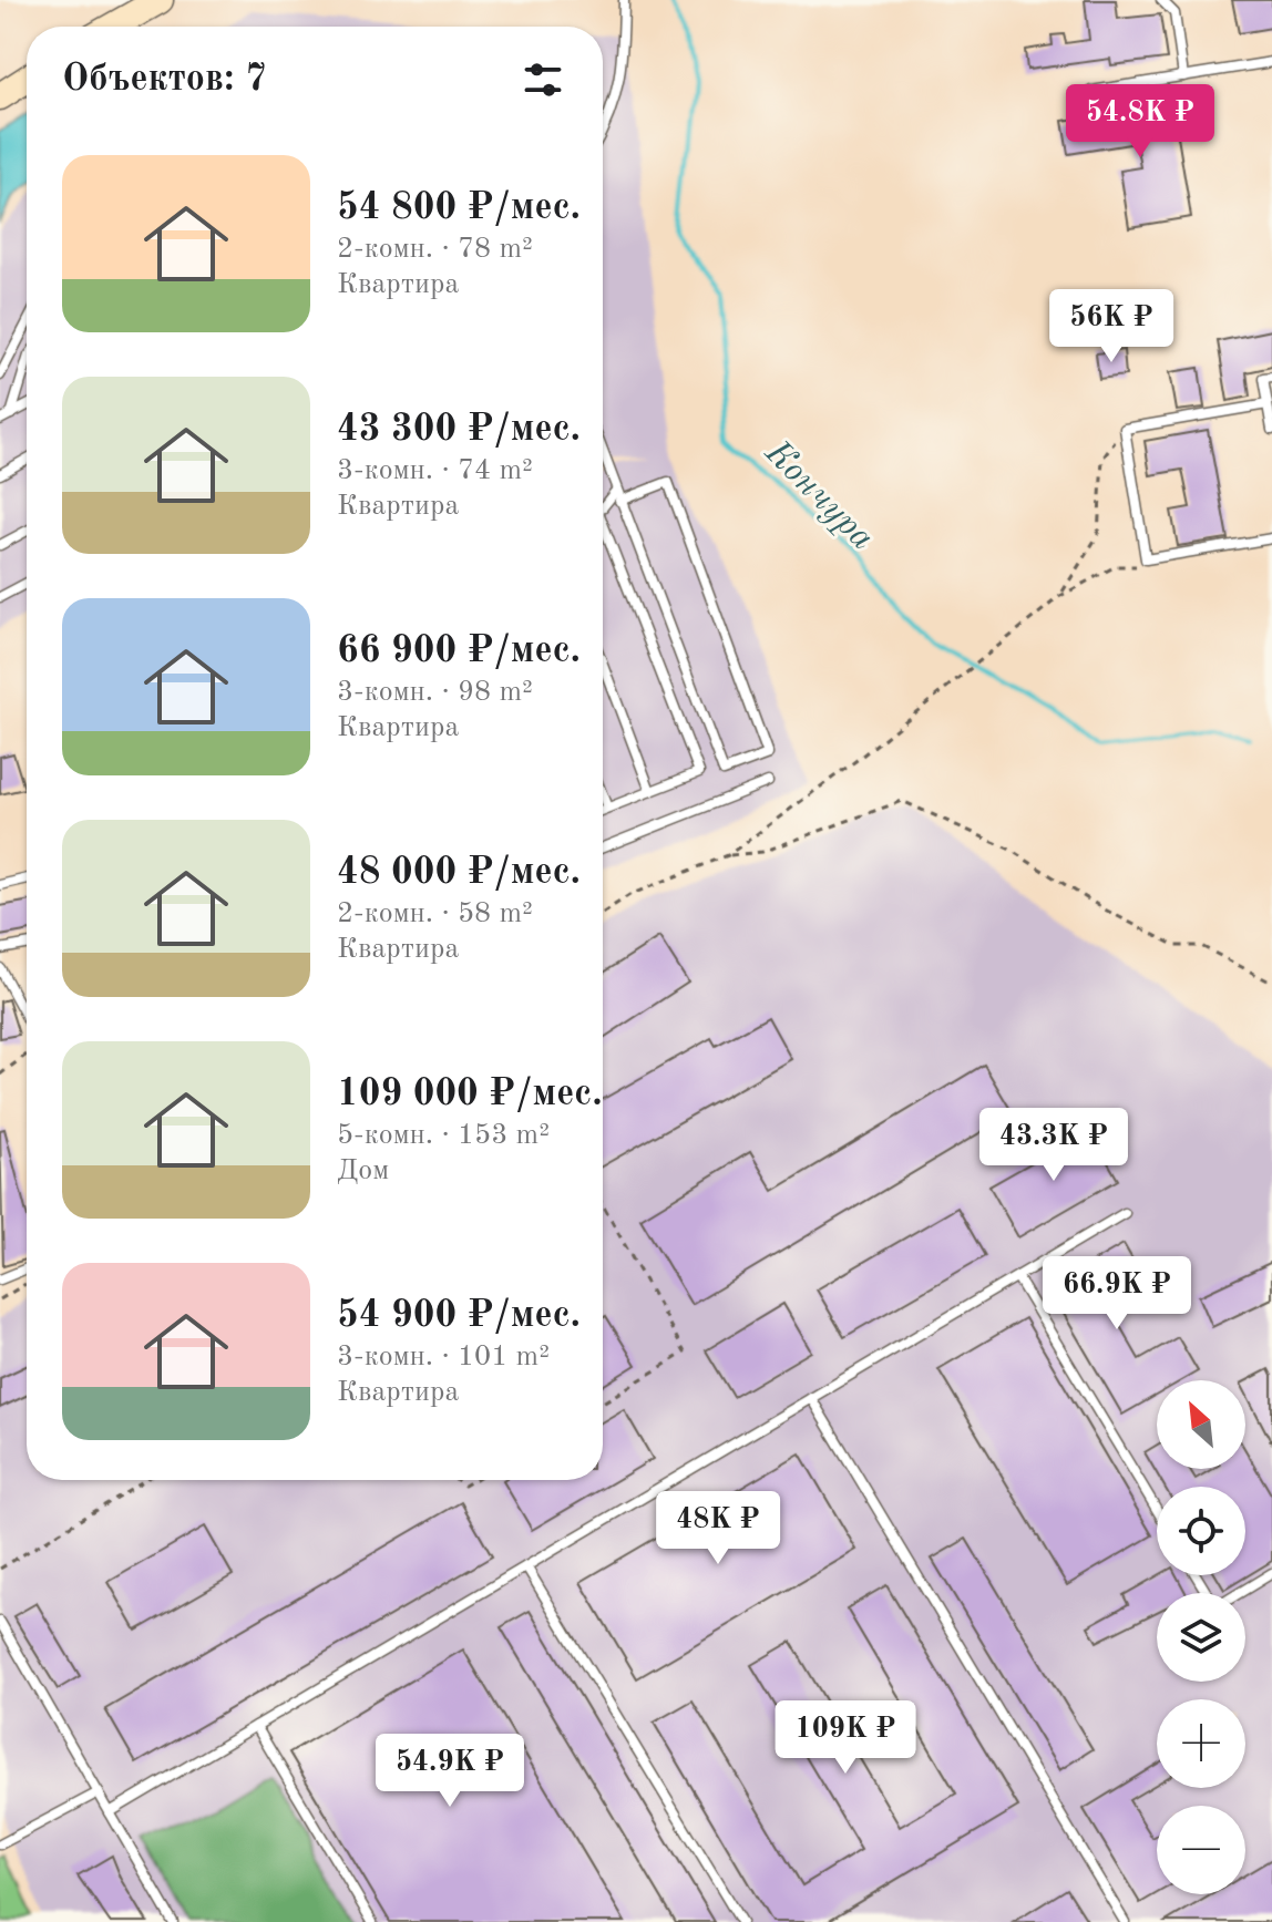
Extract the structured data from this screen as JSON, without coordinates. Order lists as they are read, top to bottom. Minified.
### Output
{"water":["Кончура"],"north":"top left","page":{"heading":"Объектов: 7","price":["54.8K ₽","56K ₽","43.3K ₽","66.9K ₽","48K ₽","109K ₽","54.9K ₽"],"list":[{"name":"54 800 ₽/мес.","note":"2-комн. · 78 m² · Квартира"},{"name":"43 300 ₽/мес.","note":"3-комн. · 74 m² · Квартира"},{"name":"66 900 ₽/мес.","note":"3-комн. · 98 m² · Квартира"},{"name":"48 000 ₽/мес.","note":"2-комн. · 58 m² · Квартира"},{"name":"109 000 ₽/мес.","note":"5-комн. · 153 m² · Дом"},{"name":"54 900 ₽/мес.","note":"3-комн. · 101 m² · Квартира"}],"map_buttons":["+","−"]}}
